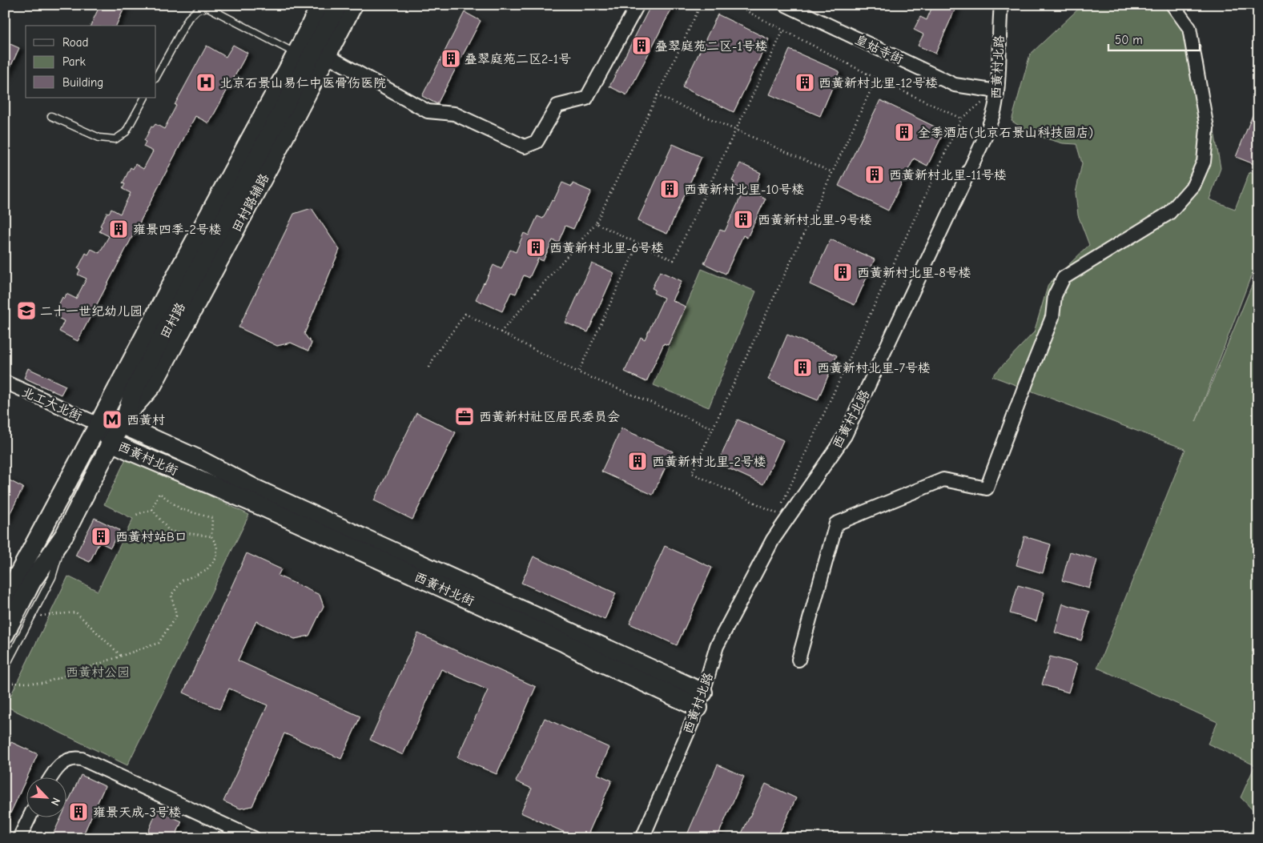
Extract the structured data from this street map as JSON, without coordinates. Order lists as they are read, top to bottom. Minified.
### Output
{"streets":{"street":["皇姑寺街","西黄村北路","田村路辅路","田村路","北工大北街","西黄村北街"]},"crossings":[["皇姑寺街","西黄村北路"],["西黄村北路","西黄村北街"],["田村路辅路","田村路"],["田村路辅路","西黄村北街"],["田村路","北工大北街"],["田村路","西黄村北街"],["北工大北街","西黄村北街"]],"parks":["西黄村公园"],"places":{"building":["叠翠庭苑二区-1号楼","叠翠庭苑二区2-1号","西黄新村北里-12号楼","全季酒店(北京石景山科技园店)","西黄新村北里-11号楼","西黄新村北里-10号楼","西黄新村北里-9号楼","雍景四季-2号楼","西黄新村北里-6号楼","西黄新村北里-8号楼","西黄新村北里-7号楼","西黄新村北里-2号楼","西黄村站B口","雍景天成-3号楼"],"hospital":["北京石景山易仁中医骨伤医院"],"school or university":["二十一世纪幼儿园"],"office":["西黄新村社区居民委员会"],"metro station":["西黄村"]},"legend":["Road","Park","Building"],"scale_bar":"50 m","north":"bottom right"}
